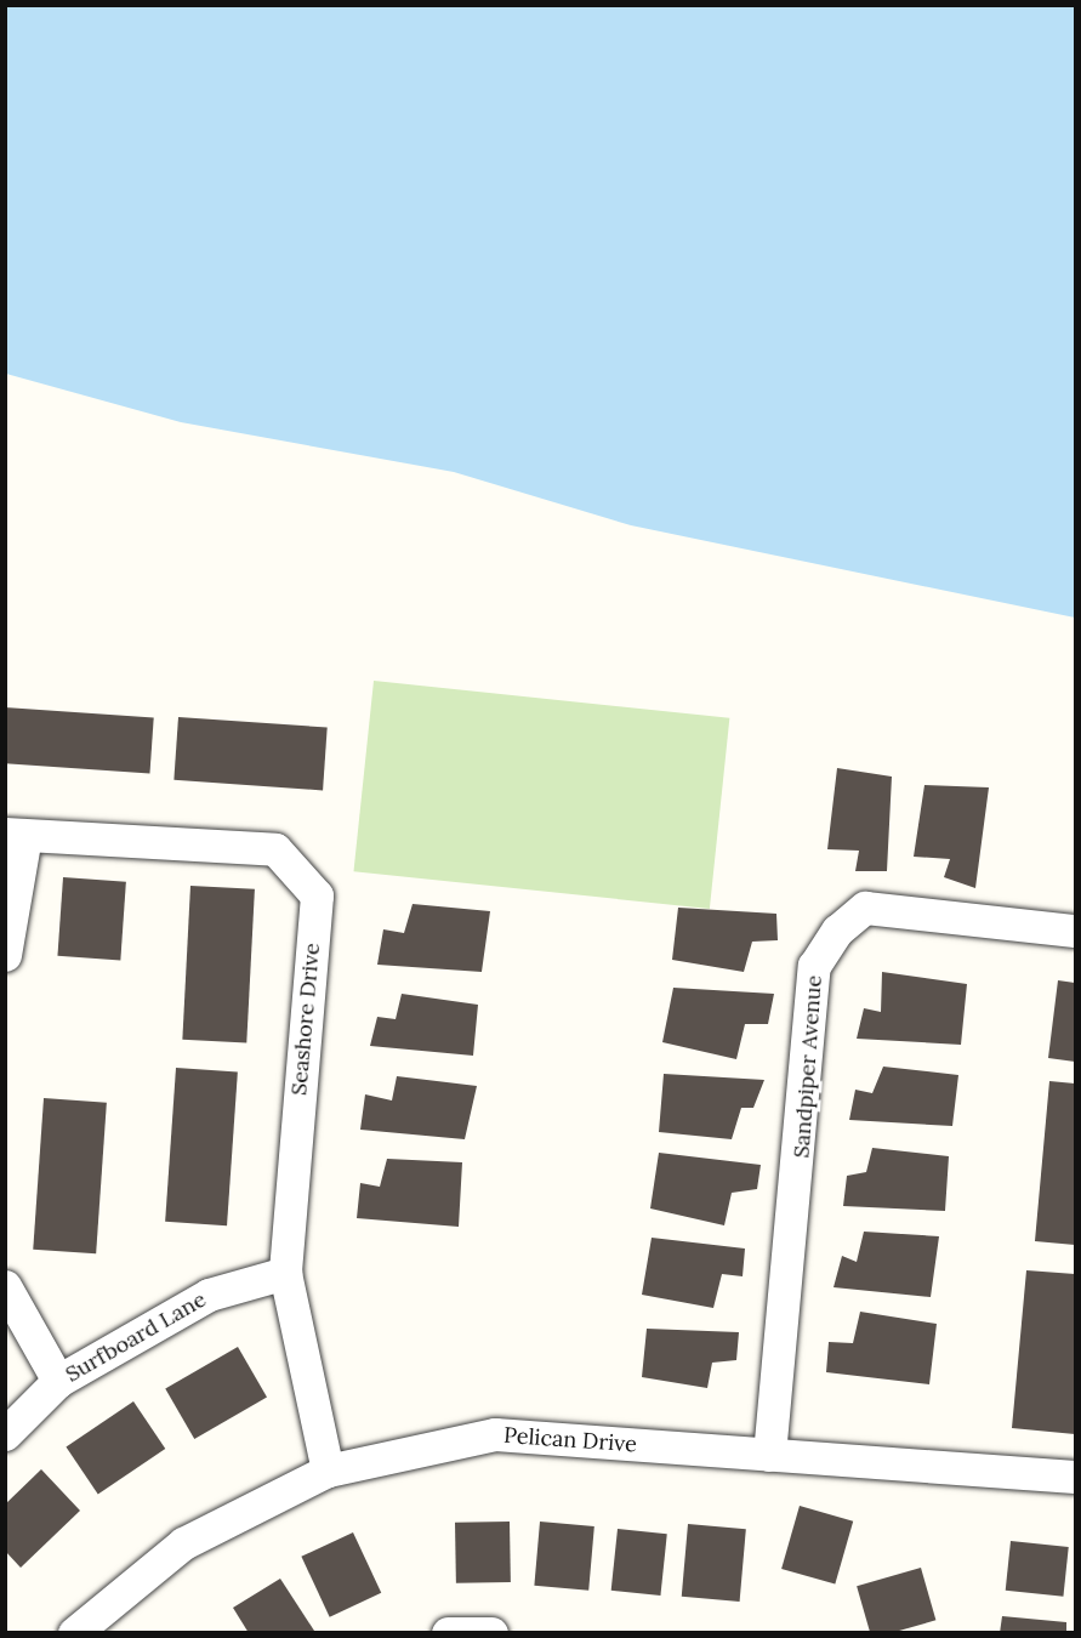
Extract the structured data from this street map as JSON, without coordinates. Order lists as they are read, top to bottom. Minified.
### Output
{"streets":{"street":["Seashore Drive","Sandpiper Avenue","Surfboard Lane","Pelican Drive"]},"crossings":[["Seashore Drive","Surfboard Lane"],["Seashore Drive","Pelican Drive"],["Sandpiper Avenue","Pelican Drive"]]}
